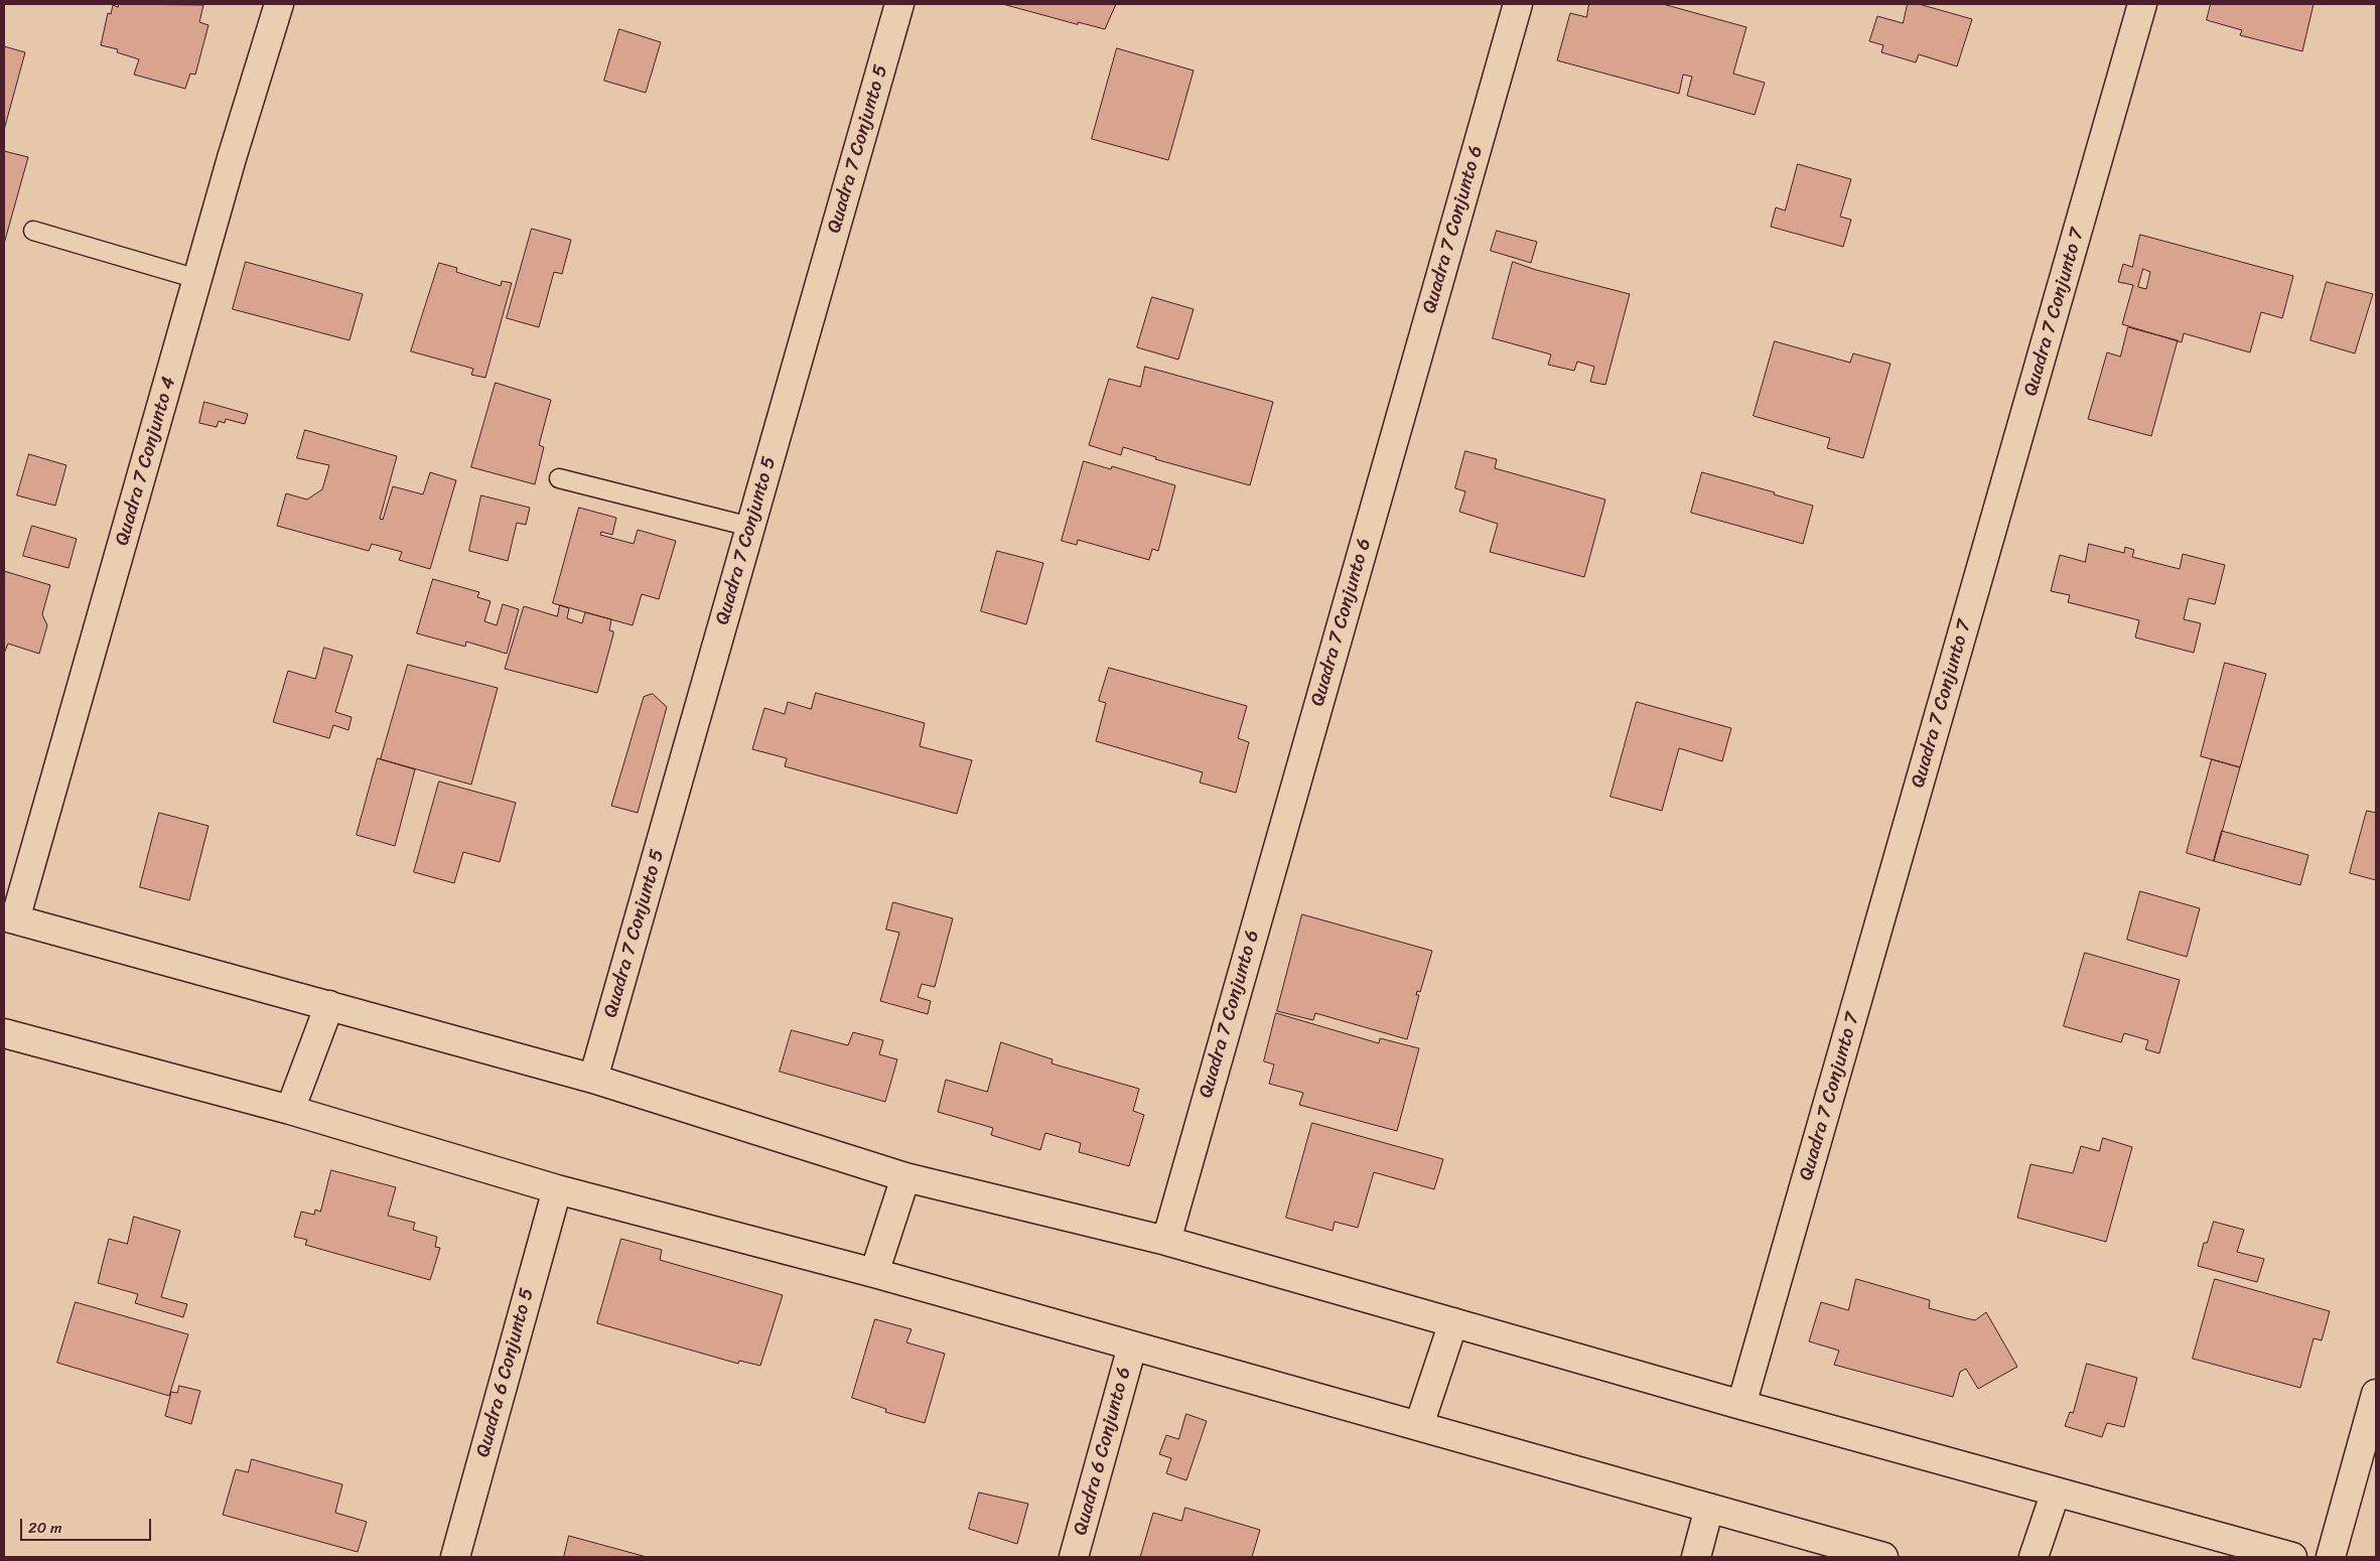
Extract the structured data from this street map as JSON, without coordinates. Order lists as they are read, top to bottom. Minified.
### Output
{"streets":{"street":["Quadra 7 Conjunto 5","Quadra 7 Conjunto 6","Quadra 7 Conjunto 7","Quadra 7 Conjunto 4","Quadra 6 Conjunto 5","Quadra 6 Conjunto 6"]},"scale_bar":"20 m"}
